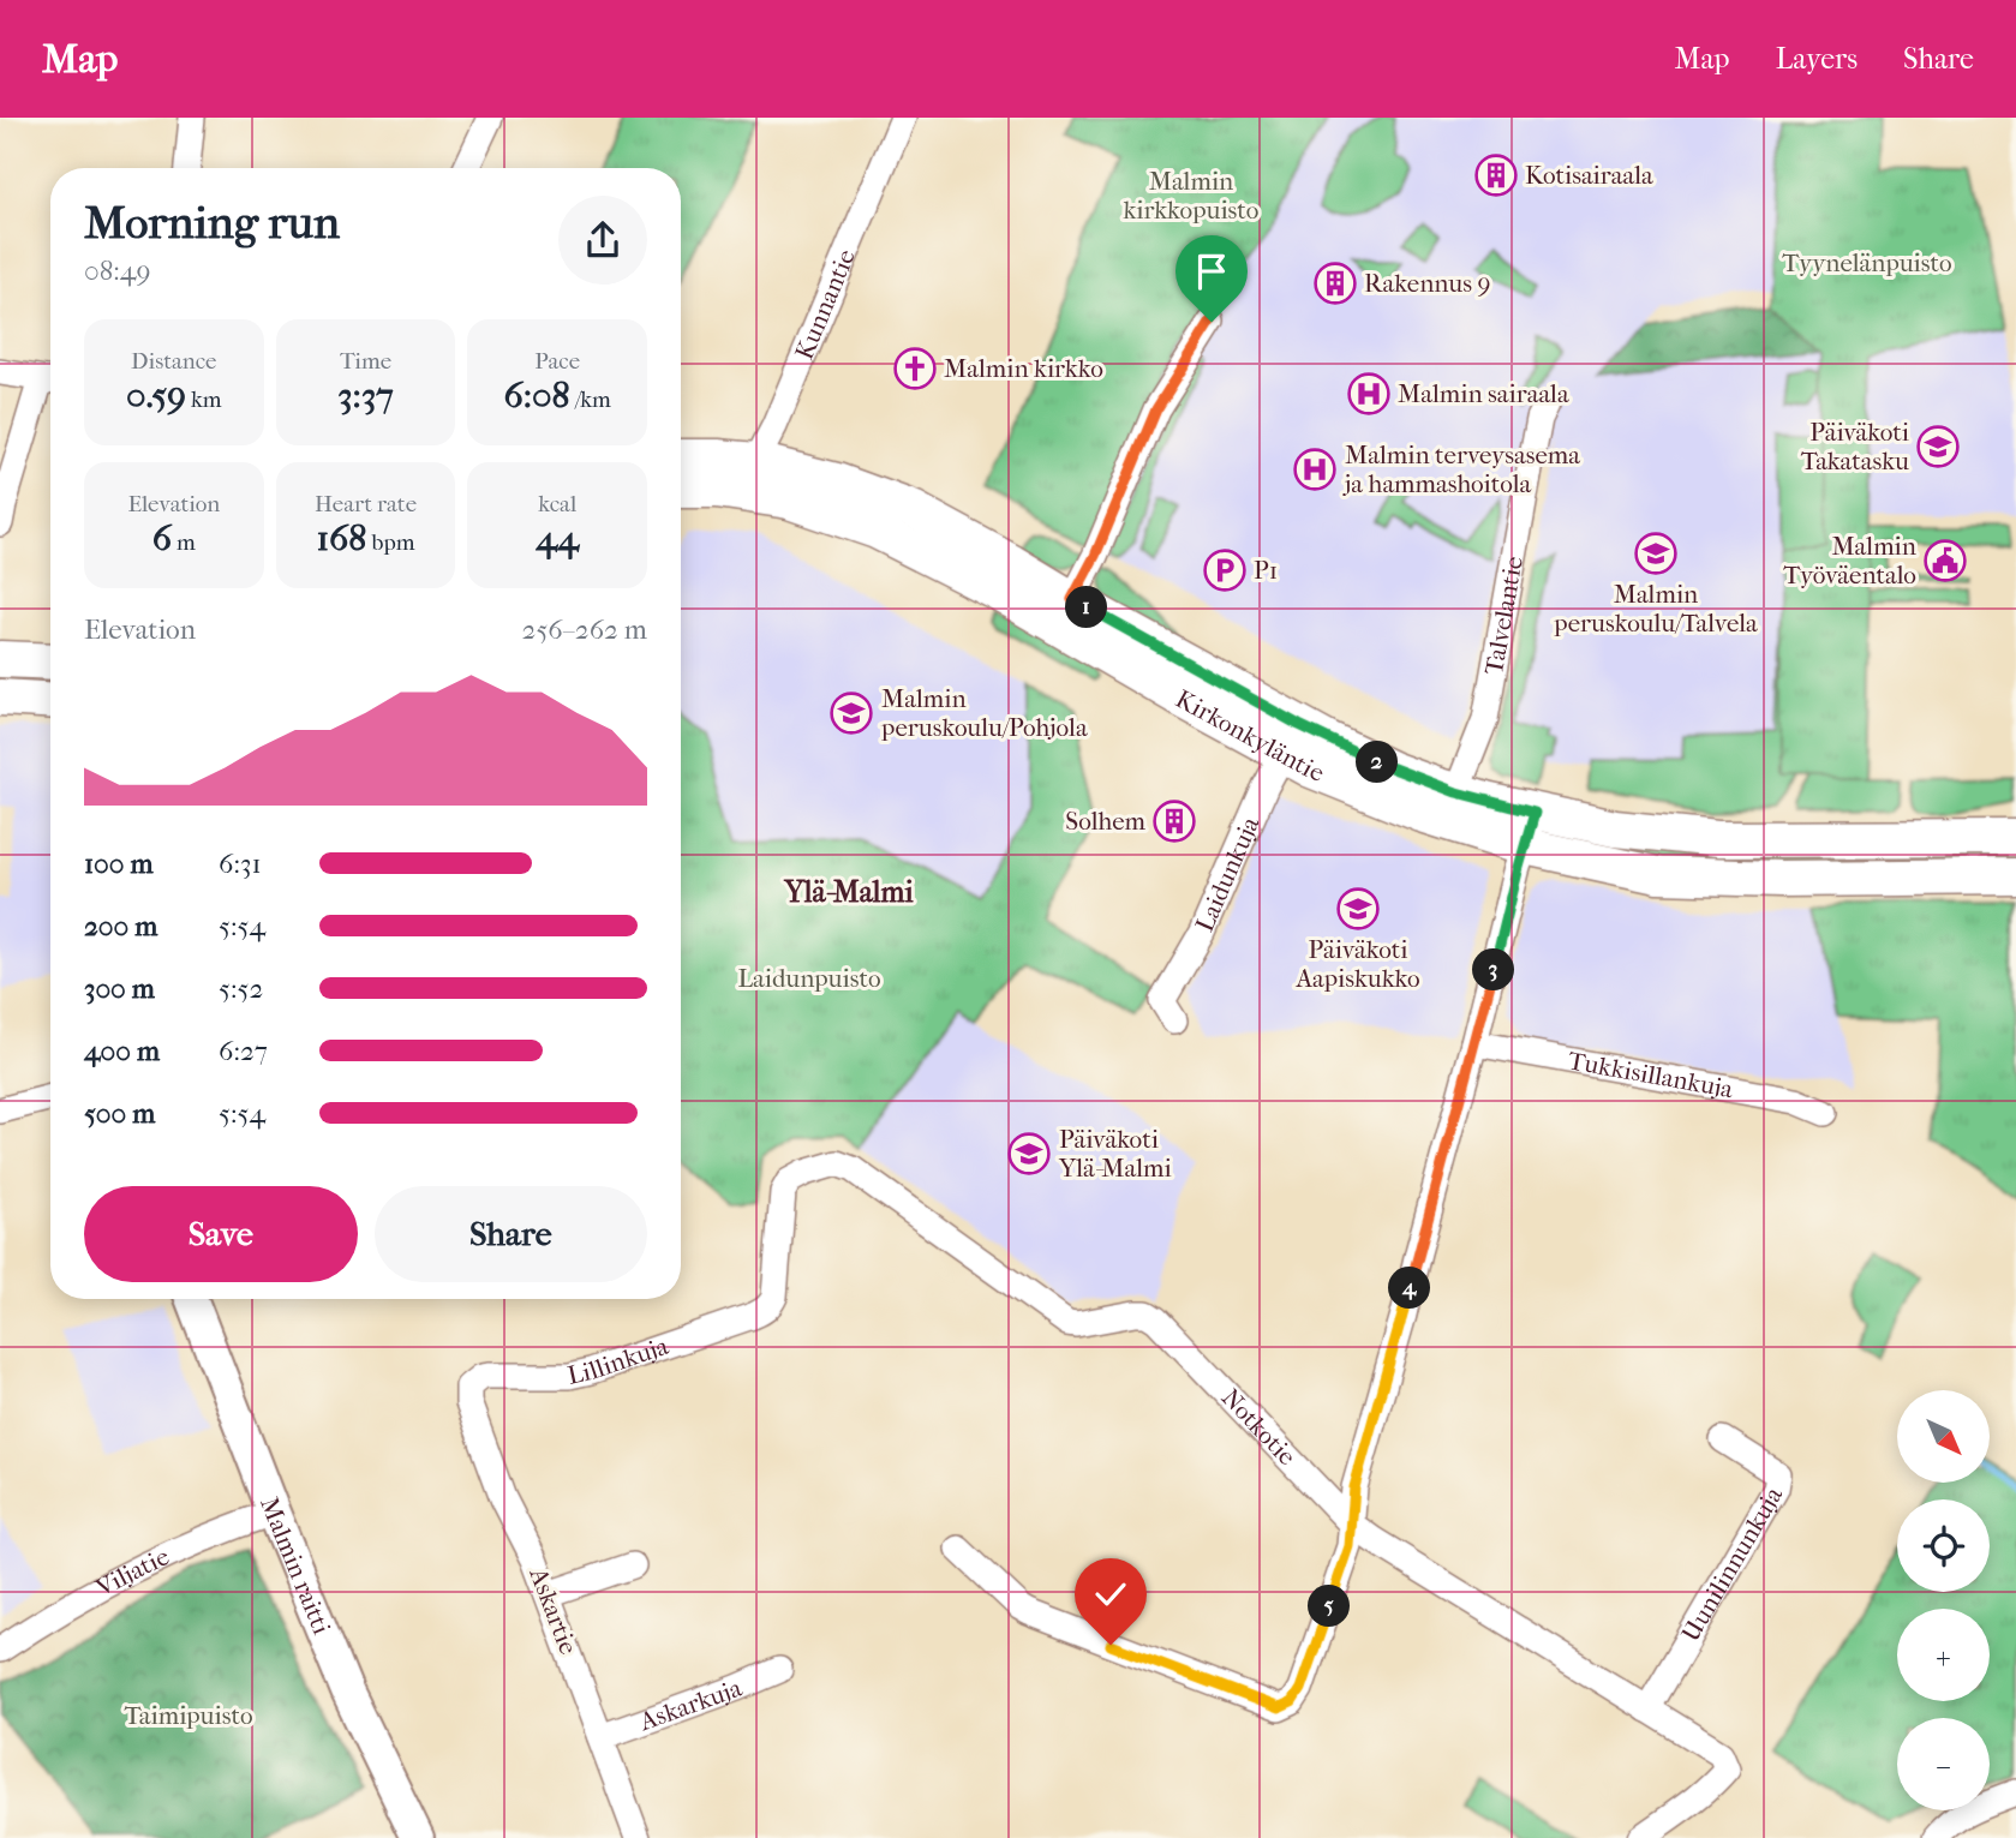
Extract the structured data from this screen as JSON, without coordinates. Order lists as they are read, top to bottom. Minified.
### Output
{"streets":{"main road":["Kirkonkyläntie"],"street":["Kunnantie","Talvelantie","Laidunkuja","Tukkisillankuja","Lillinkuja","Notkotie","Uunilinnunkuja","Malmin raitti","Viljatie","Askartie","Askarkuja"]},"crossings":[["Kunnantie","Kirkonkyläntie"],["Talvelantie","Kirkonkyläntie"],["Kirkonkyläntie","Laidunkuja"],["Lillinkuja","Notkotie"],["Lillinkuja","Askartie"],["Notkotie","Uunilinnunkuja"],["Malmin raitti","Viljatie"],["Askartie","Askarkuja"]],"districts":["Ylä-Malmi"],"parks":["Malmin kirkkopuisto","Tyynelänpuisto","Laidunpuisto","Taimipuisto"],"places":{"building":["Kotisairaala","Rakennus 9","Solhem"],"church":["Malmin kirkko"],"hospital":["Malmin sairaala","Malmin terveysasema ja hammashoitola"],"school or university":["Päiväkoti Takatasku","Malmin peruskoulu/Talvela","Malmin peruskoulu/Pohjola","Päiväkoti Aapiskukko","Päiväkoti Ylä-Malmi"],"public building":["Malmin Työväentalo"],"parking":["P1"]},"north":"bottom right","page":{"header":"Map","nav":["Map","Layers","Share"],"heading":["Morning run","08:49"],"stats":[["Distance","0.59 km"],["Time","3:37"],["Pace","6:08 /km"],["Elevation","6 m"],["Heart rate","168 bpm"],["kcal","44"]],"pins":["1","2","3","4","5"],"chart":["Elevation","256–262 m"],"list":[{"name":"100 m","note":"6:31"},{"name":"200 m","note":"5:54"},{"name":"300 m","note":"5:52"},{"name":"400 m","note":"6:27"},{"name":"500 m","note":"5:54"}],"buttons":["Save","Share"],"map_buttons":["+","−"]}}
